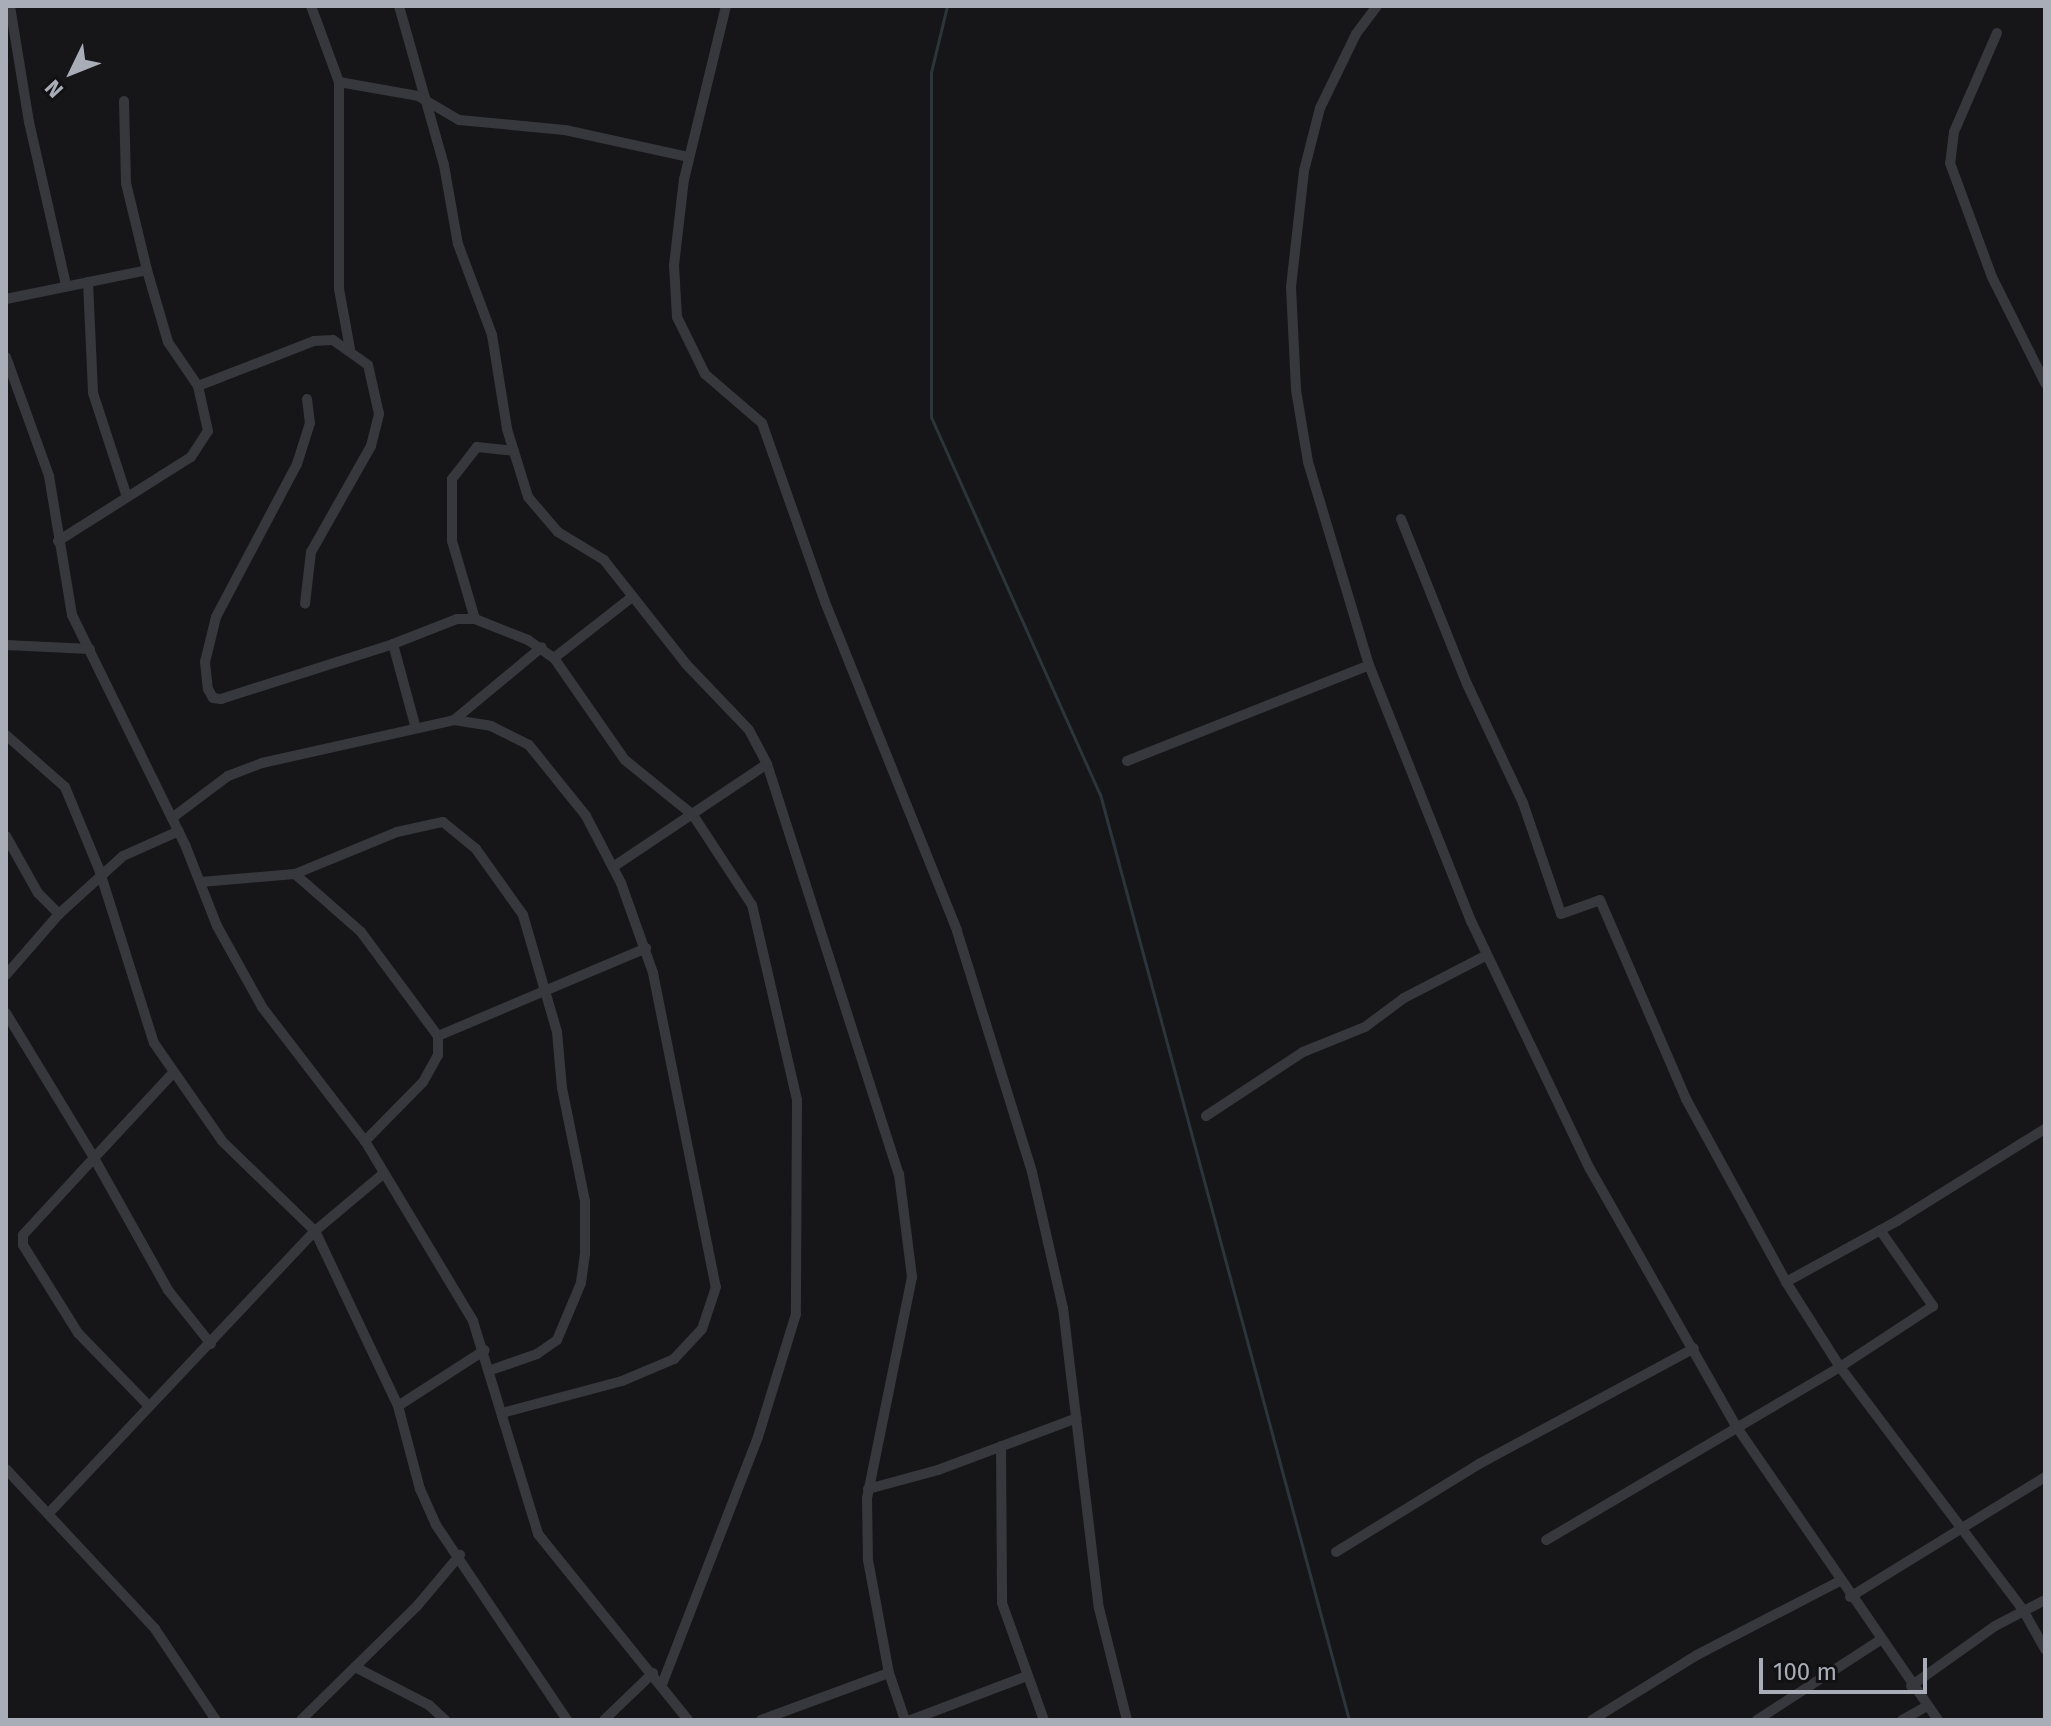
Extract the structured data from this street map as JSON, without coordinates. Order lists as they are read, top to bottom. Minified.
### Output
{"scale_bar":"100 m","north":"bottom left"}
